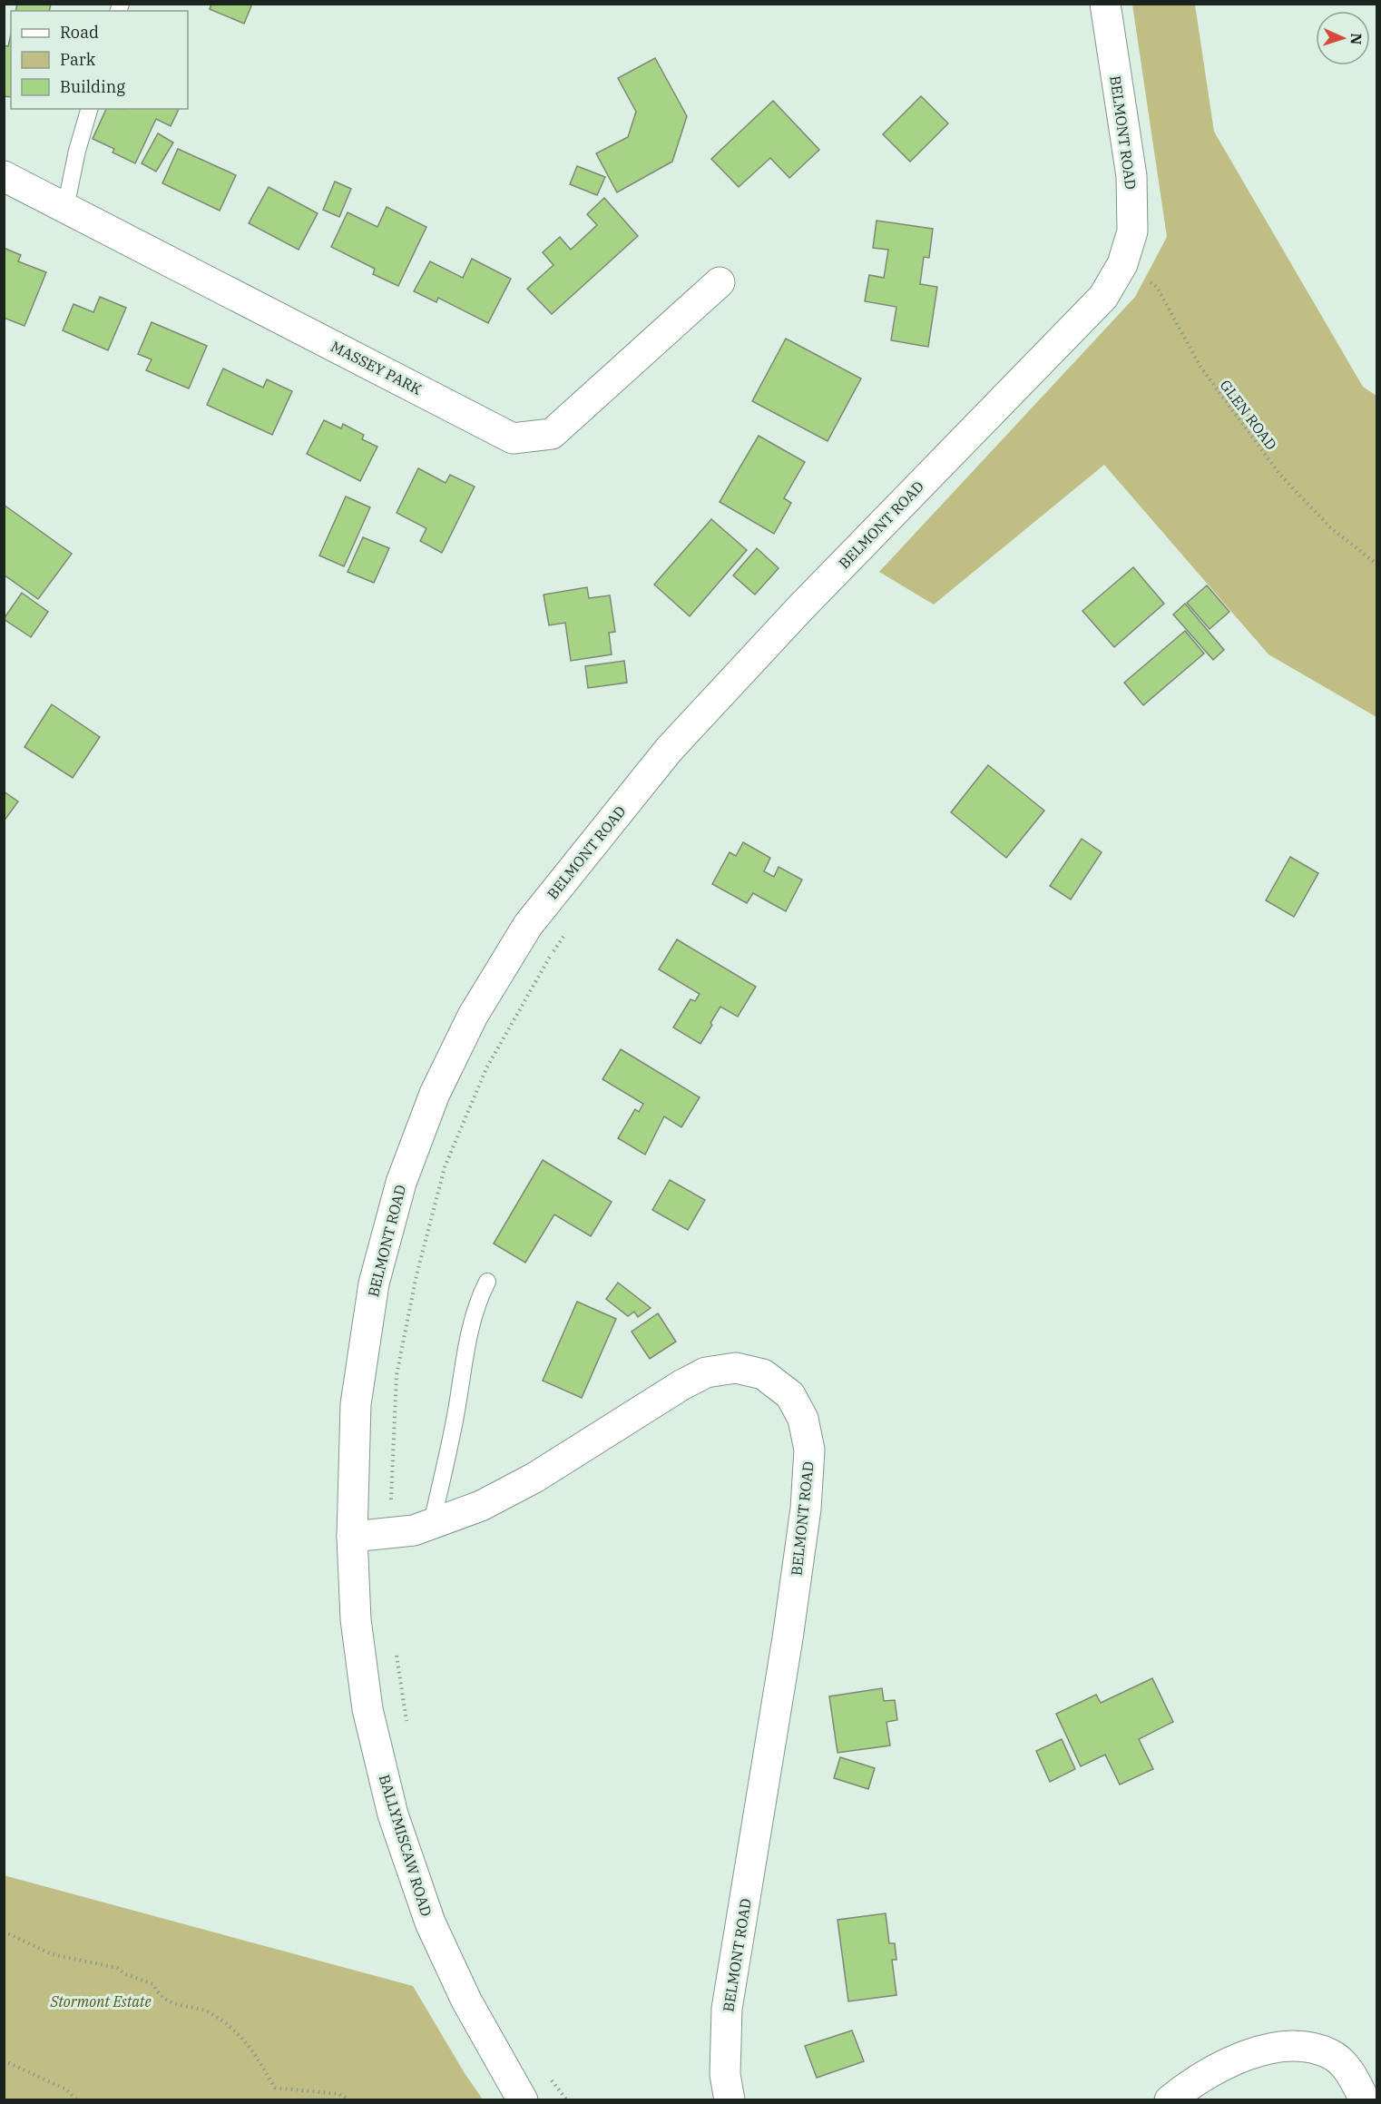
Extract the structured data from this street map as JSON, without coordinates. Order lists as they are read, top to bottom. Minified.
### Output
{"streets":{"main road":["BELMONT ROAD","MASSEY PARK","BALLYMISCAW ROAD"],"path":["GLEN ROAD"]},"crossings":[["BELMONT ROAD","GLEN ROAD"],["BELMONT ROAD","BALLYMISCAW ROAD"]],"parks":["Stormont Estate"],"legend":["Road","Park","Building"],"north":"right"}
